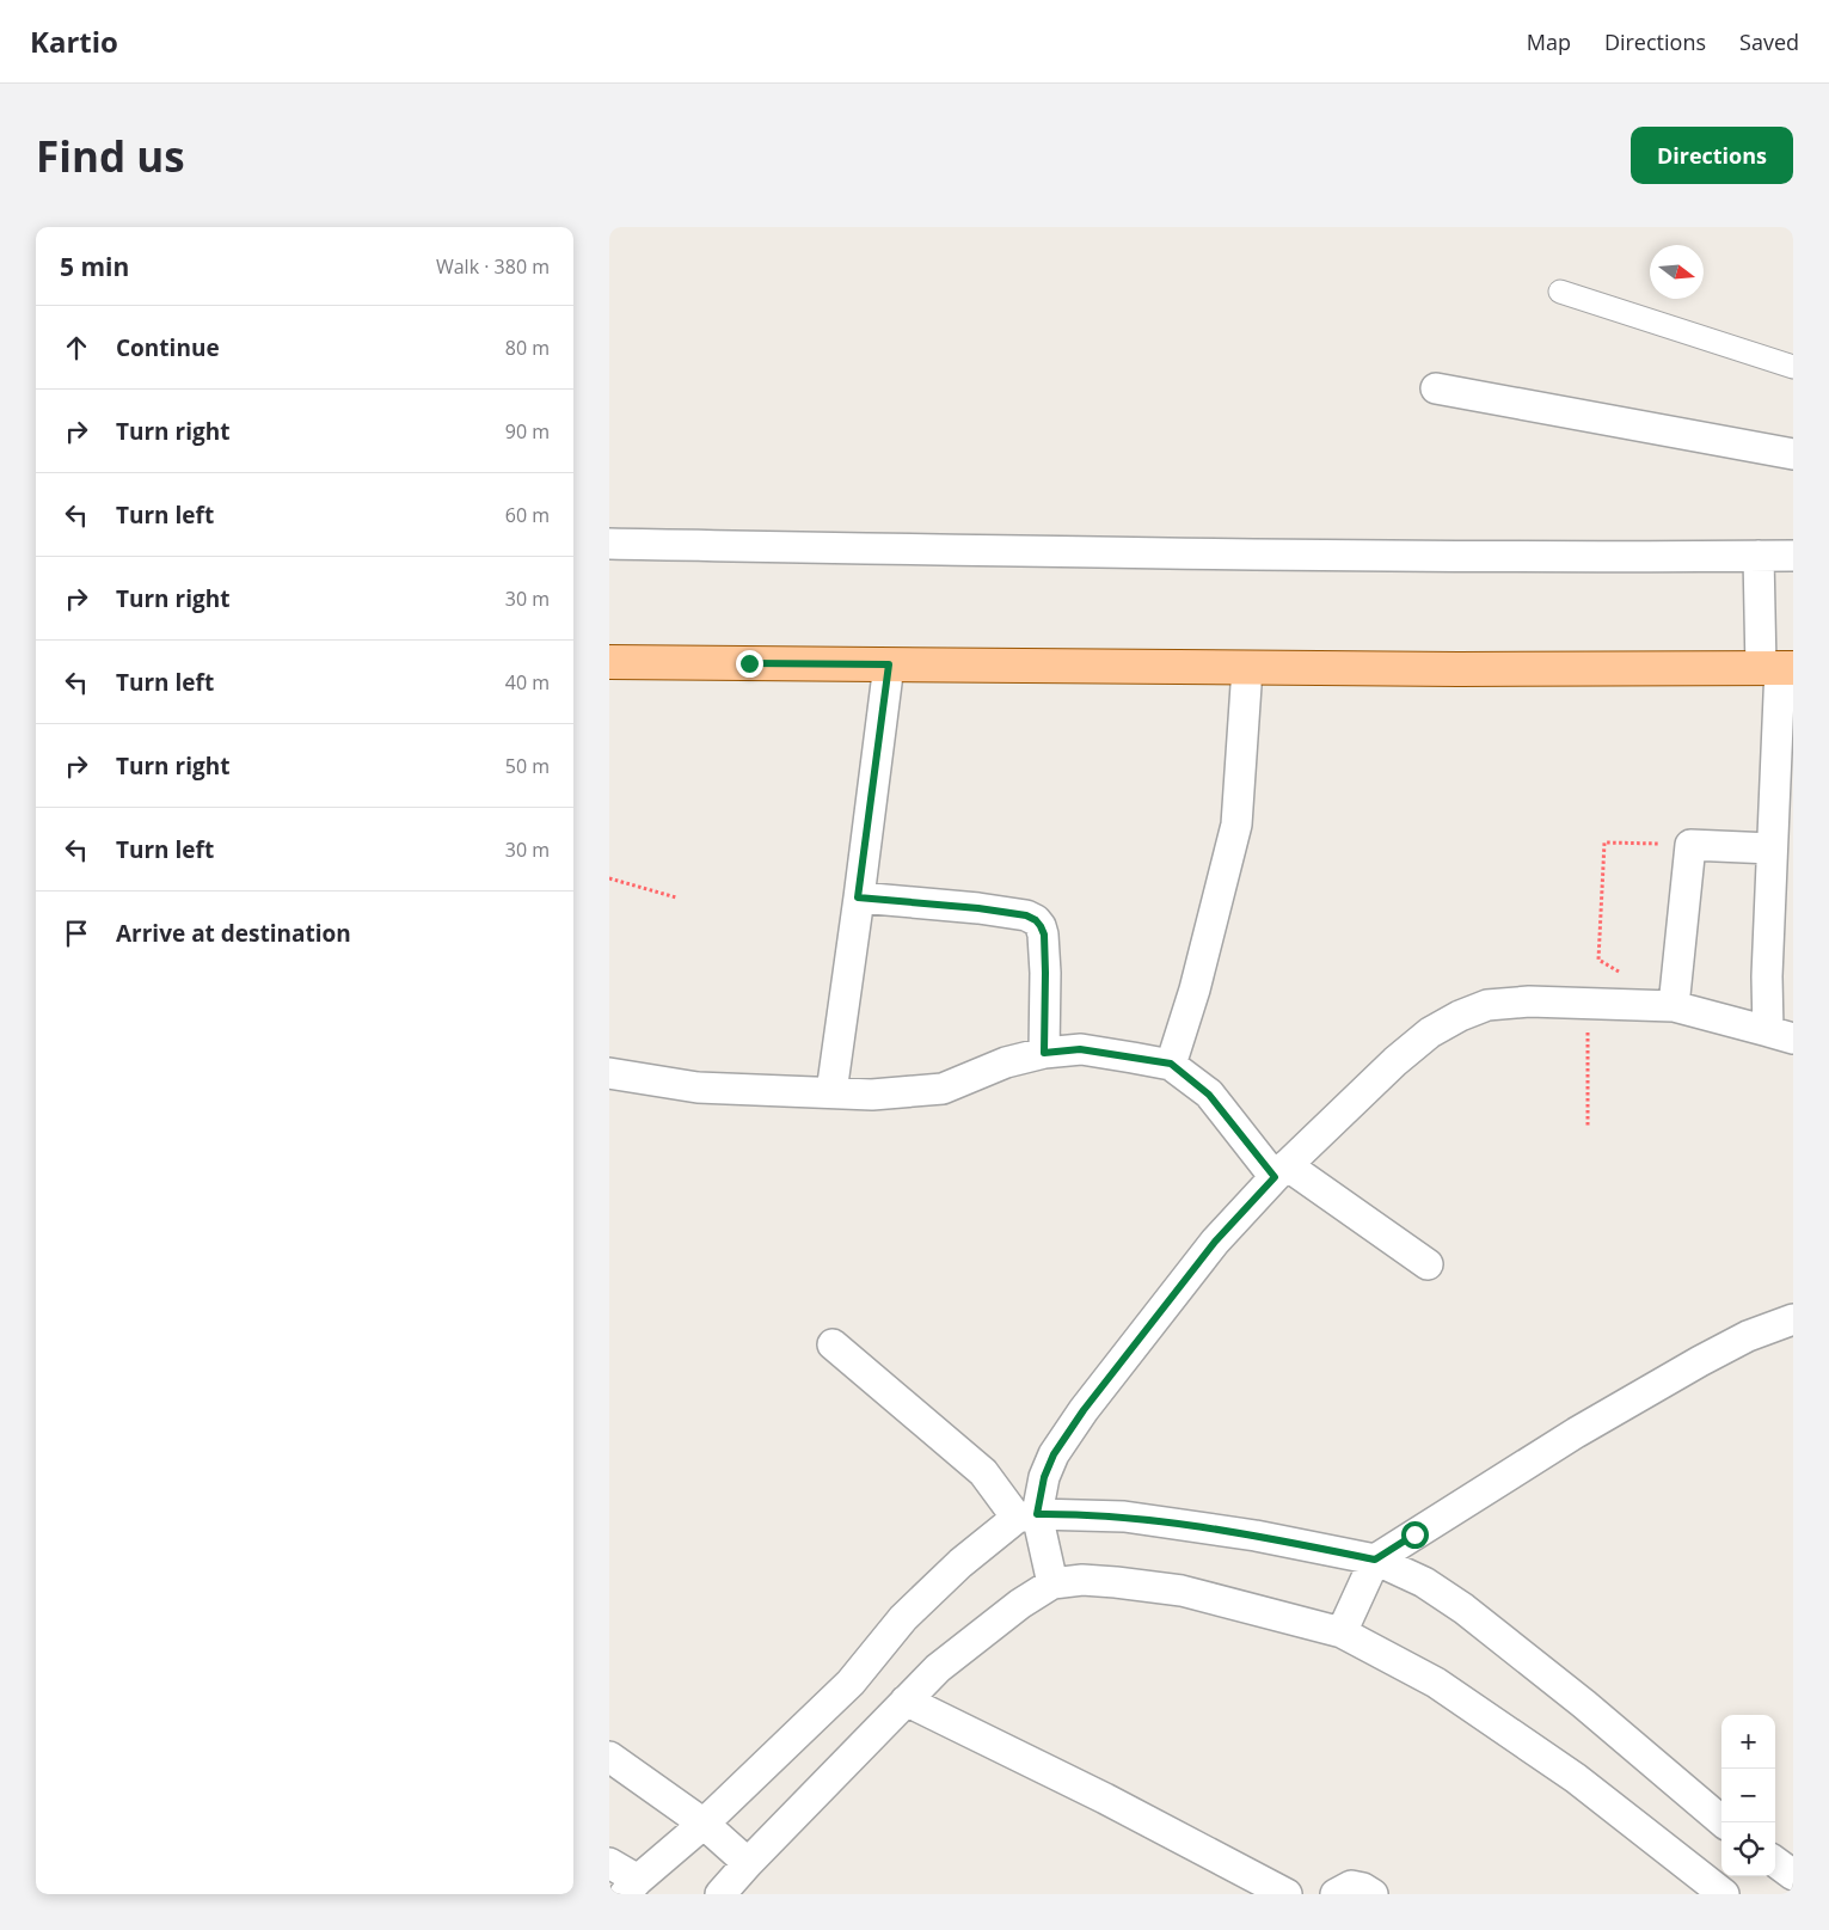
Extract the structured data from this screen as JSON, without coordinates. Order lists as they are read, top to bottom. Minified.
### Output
{"north":"right","page":{"header":"Kartio","nav":["Map","Directions","Saved"],"buttons":"Directions","title":"Find us","heading":["5 min","Walk · 380 m"],"list":[["Continue","80 m"],["Turn right","90 m"],["Turn left","60 m"],["Turn right","30 m"],["Turn left","40 m"],["Turn right","50 m"],["Turn left","30 m"],"Arrive at destination"],"map_buttons":["+","−"]}}
